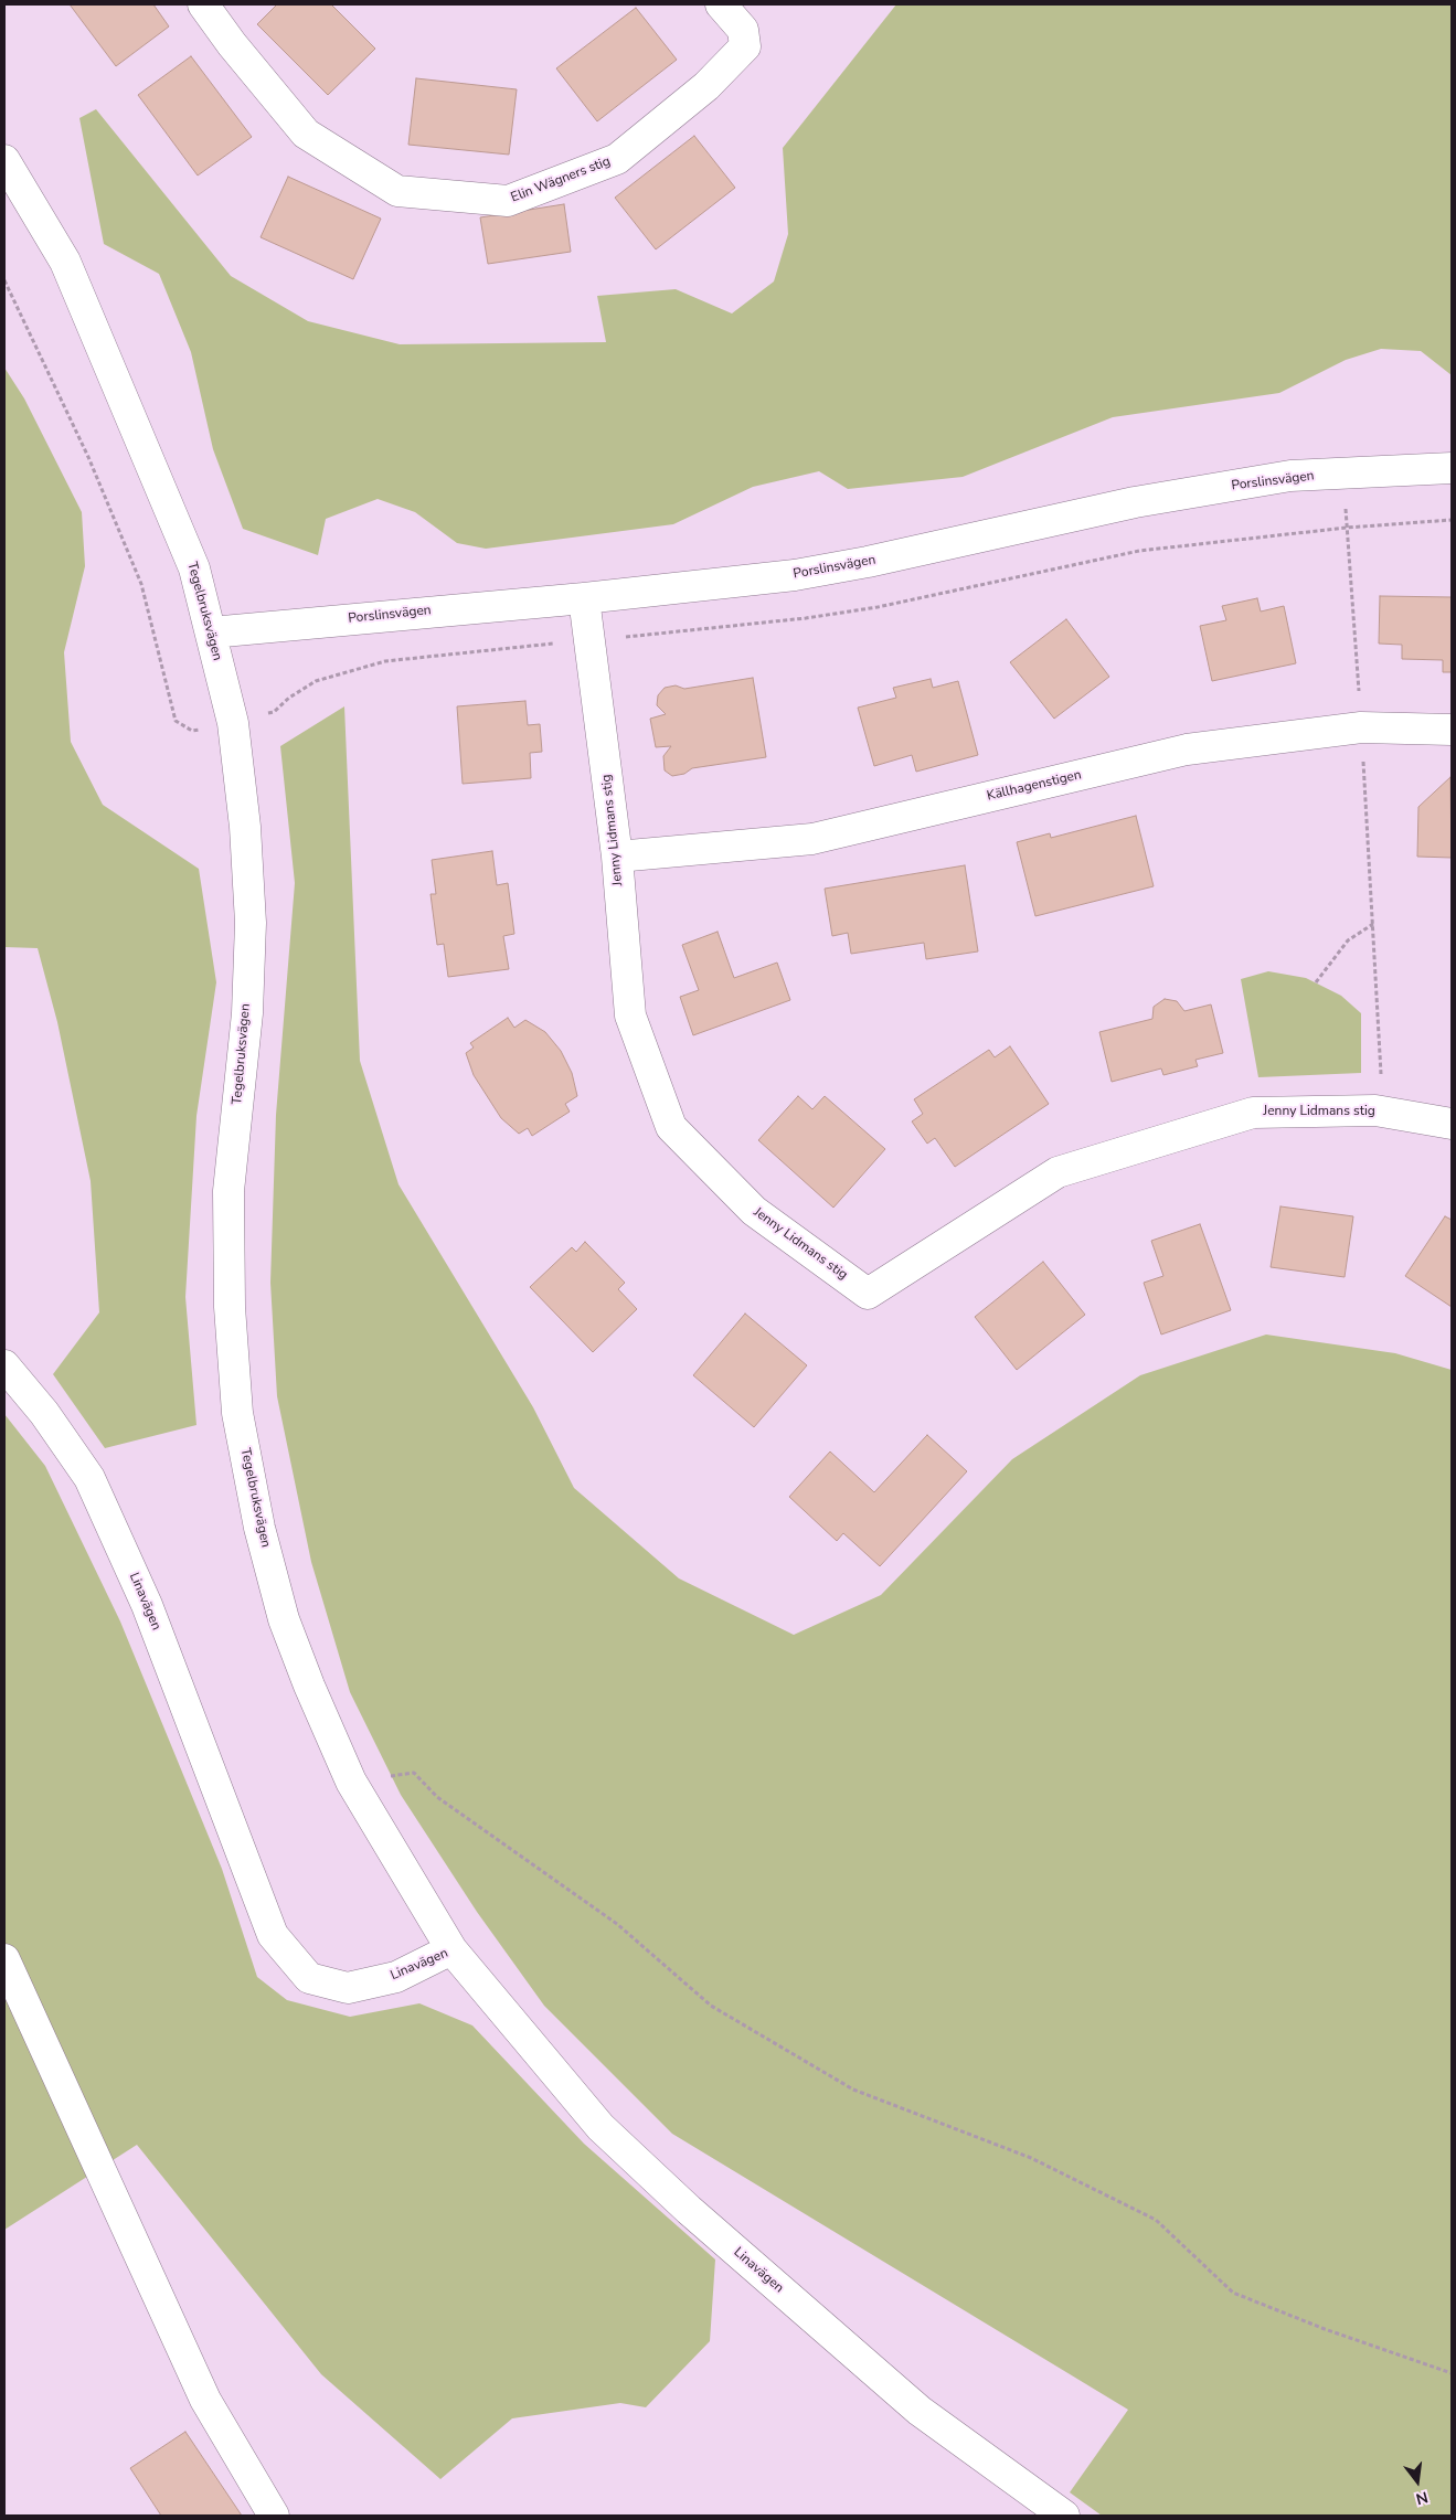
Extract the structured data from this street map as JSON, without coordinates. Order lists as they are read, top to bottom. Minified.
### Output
{"streets":{"street":["Elin Wägners stig","Porslinsvägen","Tegelbruksvägen","Källhagenstigen","Jenny Lidmans stig","Linavägen"]},"crossings":[["Porslinsvägen","Tegelbruksvägen"],["Porslinsvägen","Jenny Lidmans stig"],["Tegelbruksvägen","Linavägen"],["Källhagenstigen","Jenny Lidmans stig"]],"north":"bottom"}
